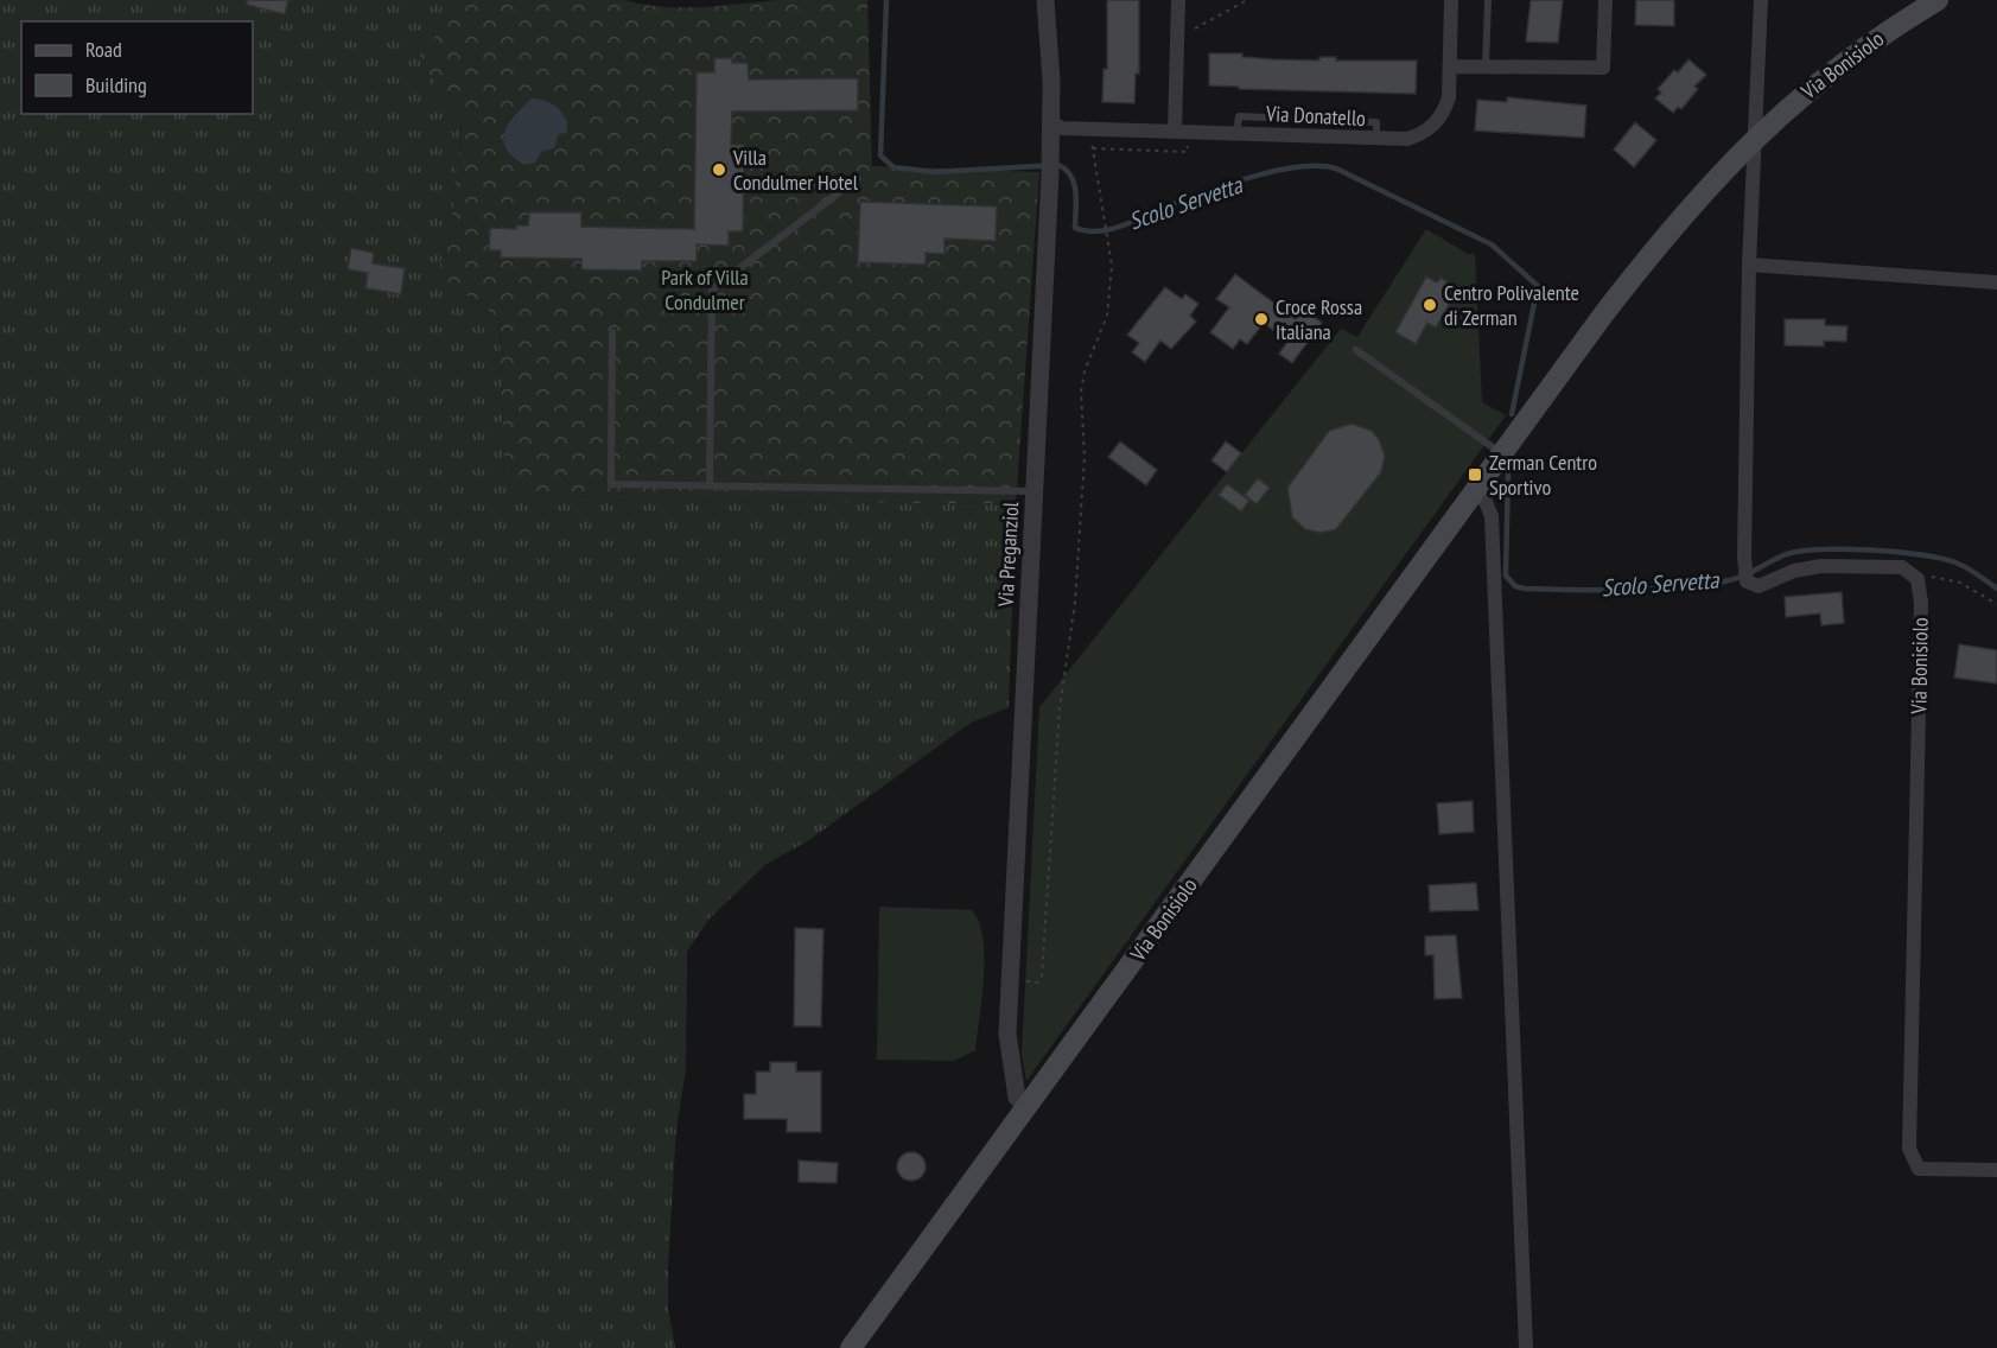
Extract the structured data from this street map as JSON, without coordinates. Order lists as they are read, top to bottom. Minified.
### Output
{"streets":{"main road":["Via Bonisiolo"],"street":["Via Donatello","Via Preganziol"]},"crossings":[["Via Bonisiolo","Via Preganziol"],["Via Donatello","Via Preganziol"]],"water":["Scolo Servetta"],"parks":["Park of Villa Condulmer"],"places":{"other":["Villa Condulmer Hotel","Centro Polivalente di Zerman","Croce Rossa Italiana"],"transit":["Zerman Centro Sportivo"]},"legend":["Road","Building"]}
